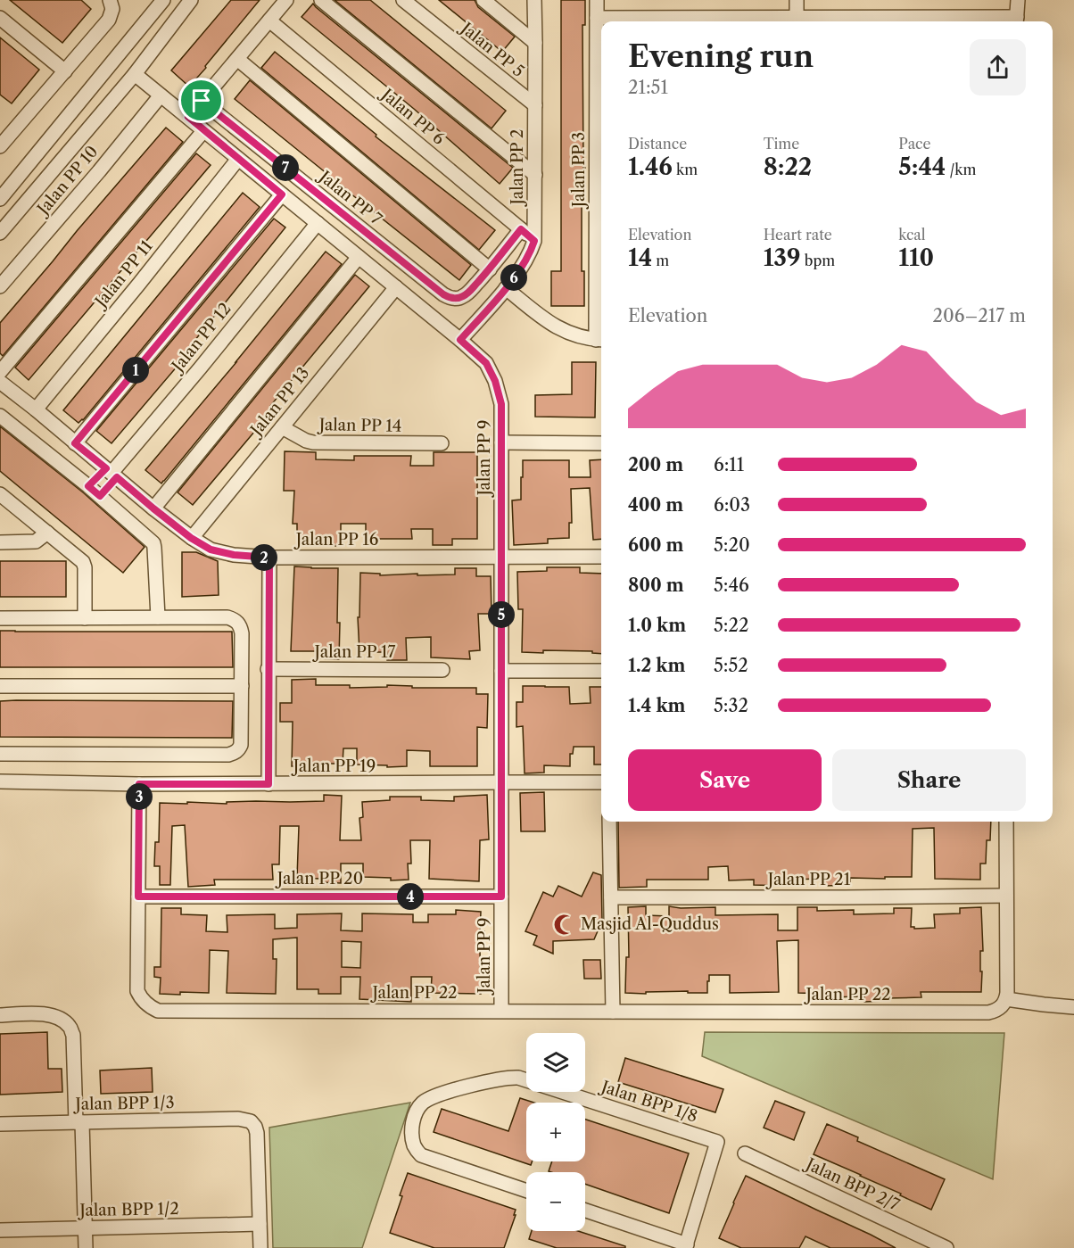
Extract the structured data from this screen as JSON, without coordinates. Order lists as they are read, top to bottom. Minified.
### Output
{"streets":{"street":["Jalan PP 5","Jalan PP 6","Jalan PP 2","Jalan PP 3","Jalan PP 10","Jalan PP 7","Jalan PP 11","Jalan PP 12","Jalan PP 13","Jalan PP 14","Jalan PP 9","Jalan PP 16","Jalan PP 17","Jalan PP 19","Jalan PP 20","Jalan PP 21","Jalan PP 22","Jalan BPP 1/8","Jalan BPP 1/3","Jalan BPP 2/7","Jalan BPP 1/2"]},"crossings":[["Jalan PP 5","Jalan PP 2"],["Jalan PP 6","Jalan PP 2"],["Jalan PP 2","Jalan PP 9"],["Jalan PP 10","Jalan PP 9"],["Jalan PP 11","Jalan PP 9"],["Jalan PP 11","Jalan PP 16"],["Jalan PP 12","Jalan PP 9"],["Jalan PP 12","Jalan PP 16"],["Jalan PP 13","Jalan PP 14"],["Jalan PP 13","Jalan PP 9"],["Jalan PP 13","Jalan PP 16"],["Jalan PP 9","Jalan PP 16"],["Jalan PP 9","Jalan PP 19"],["Jalan PP 9","Jalan PP 20"],["Jalan PP 9","Jalan PP 22"],["Jalan PP 19","Jalan PP 22"],["Jalan PP 20","Jalan PP 22"],["Jalan BPP 1/3","Jalan BPP 1/2"]],"places":{"mosque":["Masjid Al-Quddus"]},"page":{"heading":["Evening run","21:51"],"stats":[["Distance","1.46 km"],["Time","8:22"],["Pace","5:44 /km"],["Elevation","14 m"],["Heart rate","139 bpm"],["kcal","110"]],"pins":["7","6","1","2","5","3","4"],"chart":["Elevation","206–217 m"],"list":[{"name":"200 m","note":"6:11"},{"name":"400 m","note":"6:03"},{"name":"600 m","note":"5:20"},{"name":"800 m","note":"5:46"},{"name":"1.0 km","note":"5:22"},{"name":"1.2 km","note":"5:52"},{"name":"1.4 km","note":"5:32"}],"buttons":["Save","Share"],"map_buttons":["+","−"]}}
